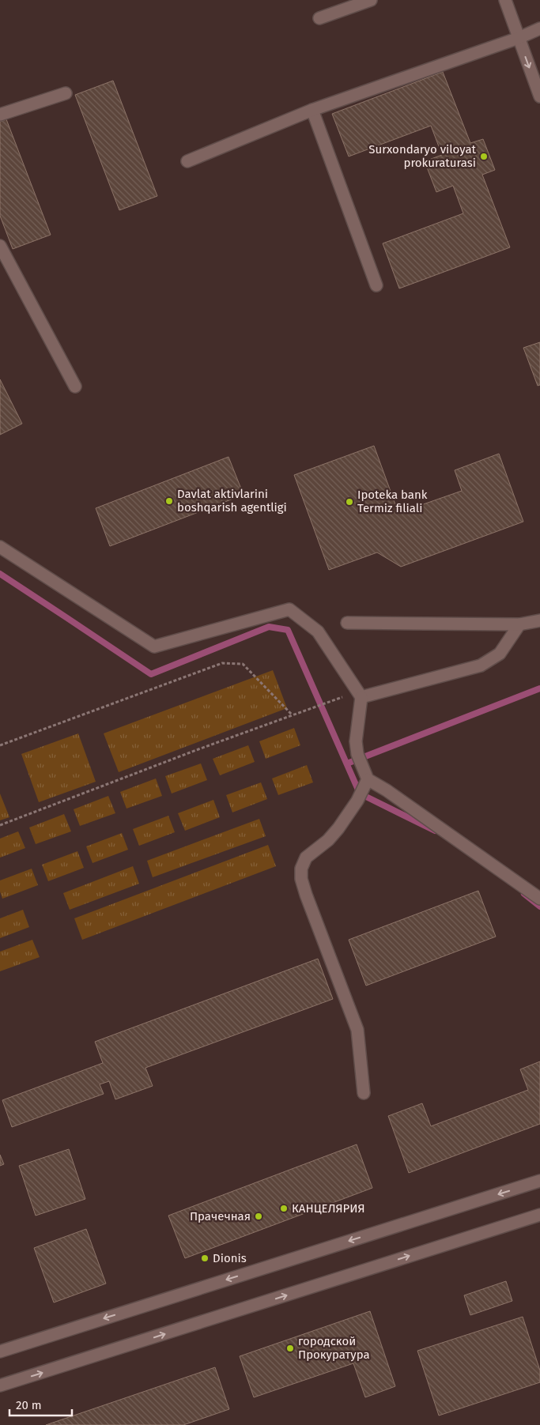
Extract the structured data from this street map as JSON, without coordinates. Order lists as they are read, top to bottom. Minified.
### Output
{"places":["Surxondaryo viloyat prokuraturasi","Davlat aktivlarini boshqarish agentligi","Ipoteka bank Termiz filiali","КАНЦЕЛЯРИЯ","Прачечная","Dionis","городской Прокуратура"],"scale_bar":"20 m"}
